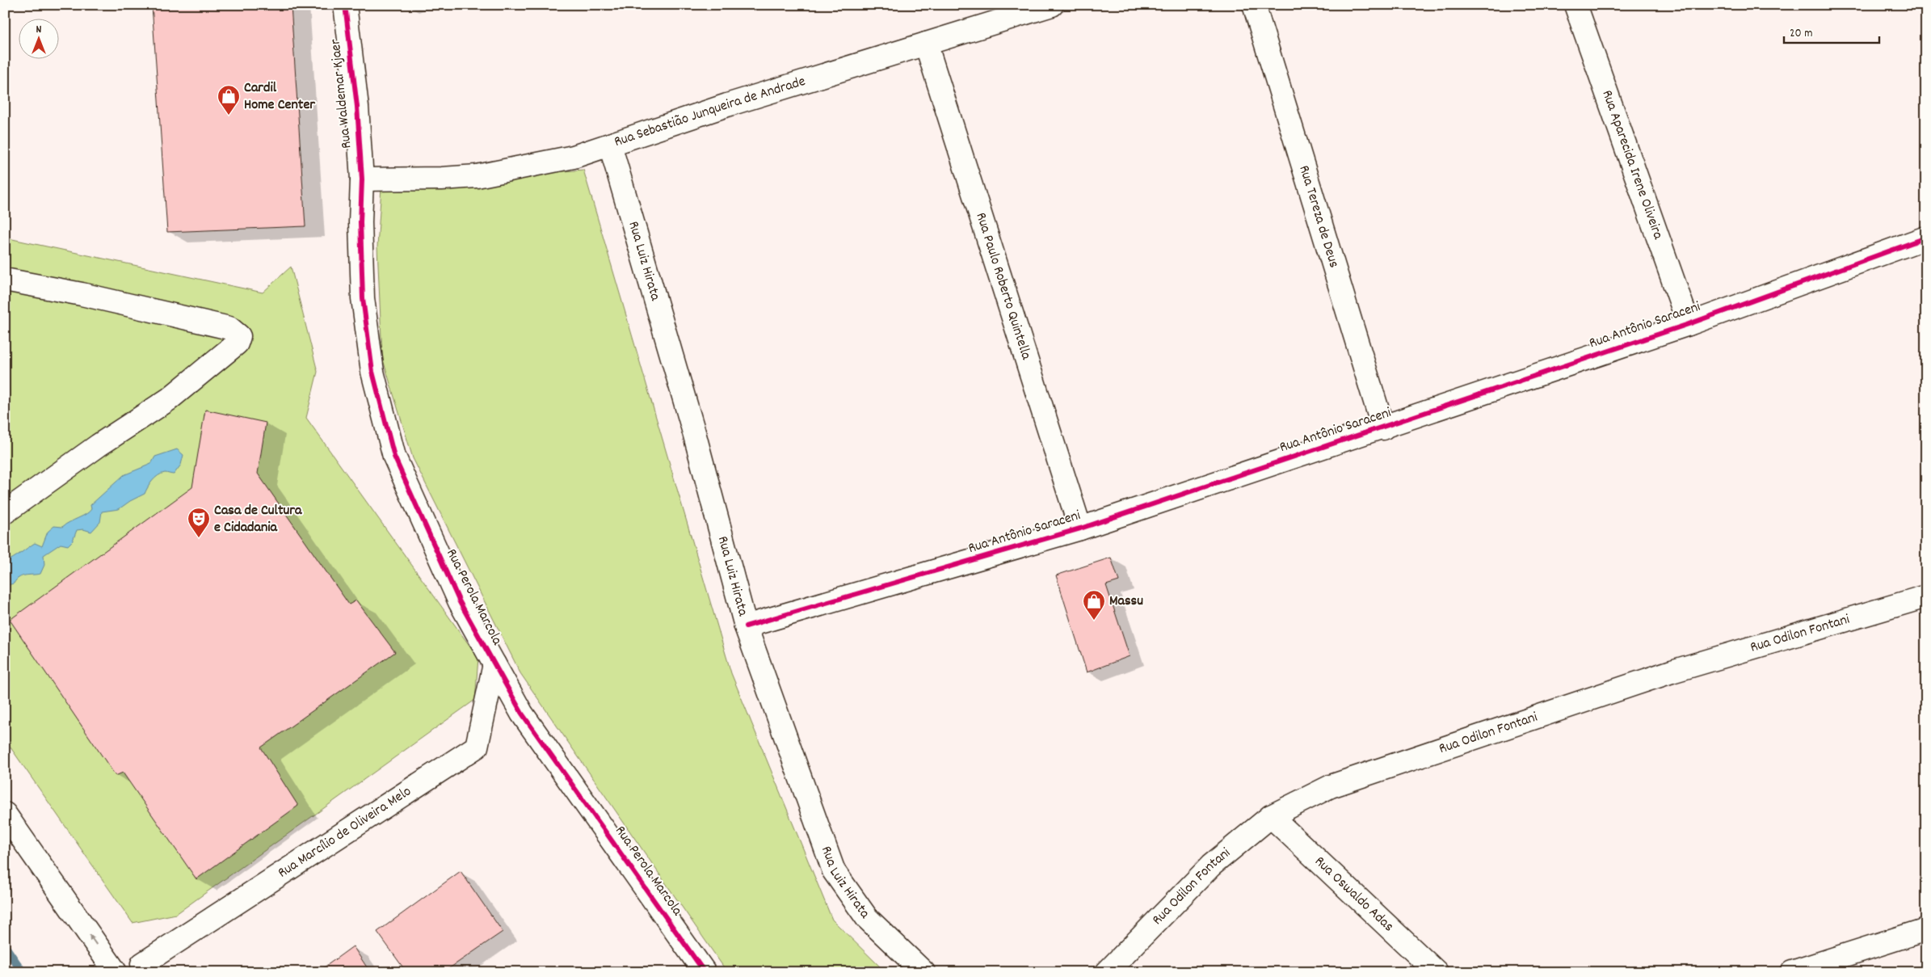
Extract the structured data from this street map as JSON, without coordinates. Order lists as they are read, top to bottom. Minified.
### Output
{"streets":{"street":["Rua Waldemar Kjaer","Rua Sebastião Junqueira de Andrade","Rua Aparecida Irene Oliveira","Rua Tereza de Deus","Rua Luiz Hirata","Rua Paulo Roberto Quintella","Rua Antônio Saraceni","Rua Perola Marcola","Rua Odilon Fontani","Rua Marcílio de Oliveira Melo","Rua Oswaldo Adas"]},"crossings":[["Rua Waldemar Kjaer","Rua Sebastião Junqueira de Andrade"],["Rua Waldemar Kjaer","Rua Perola Marcola"],["Rua Sebastião Junqueira de Andrade","Rua Luiz Hirata"],["Rua Sebastião Junqueira de Andrade","Rua Paulo Roberto Quintella"],["Rua Sebastião Junqueira de Andrade","Rua Perola Marcola"],["Rua Aparecida Irene Oliveira","Rua Antônio Saraceni"],["Rua Tereza de Deus","Rua Antônio Saraceni"],["Rua Luiz Hirata","Rua Antônio Saraceni"],["Rua Paulo Roberto Quintella","Rua Antônio Saraceni"],["Rua Perola Marcola","Rua Marcílio de Oliveira Melo"],["Rua Odilon Fontani","Rua Oswaldo Adas"]],"places":{"shop":["Cardil Home Center","Massu"],"theatre":["Casa de Cultura e Cidadania"]},"scale_bar":"20 m","north":"top"}
